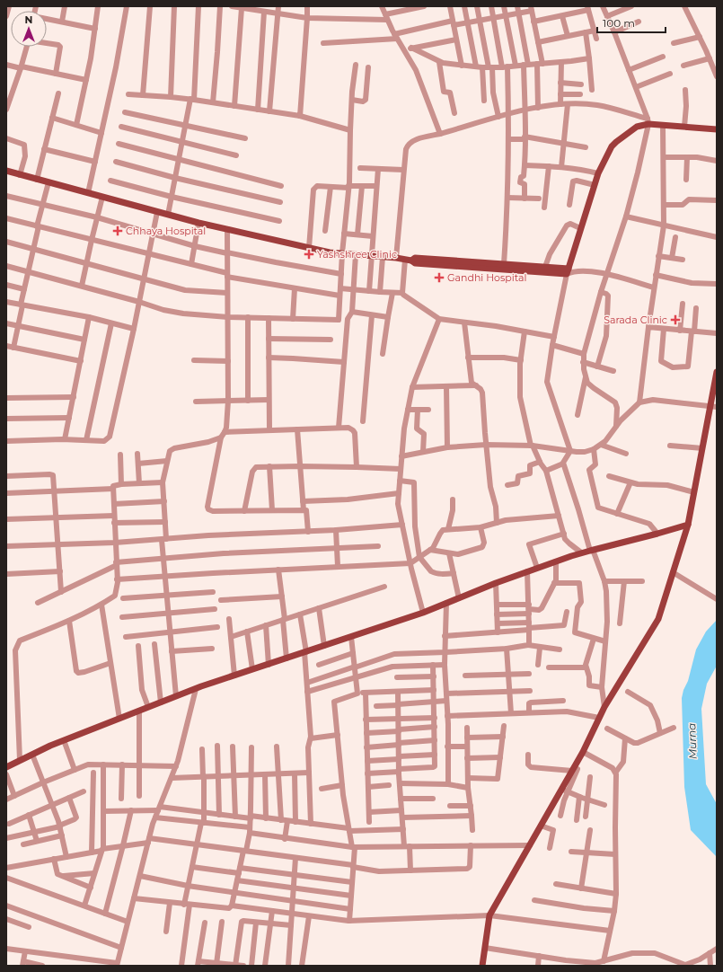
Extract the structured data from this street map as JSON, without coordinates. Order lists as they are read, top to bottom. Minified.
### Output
{"water":["Murna"],"places":{"health":["Chhaya Hospital","Yashshree Clinic","Gandhi Hospital","Sarada Clinic"]},"scale_bar":"100 m","north":"top"}
